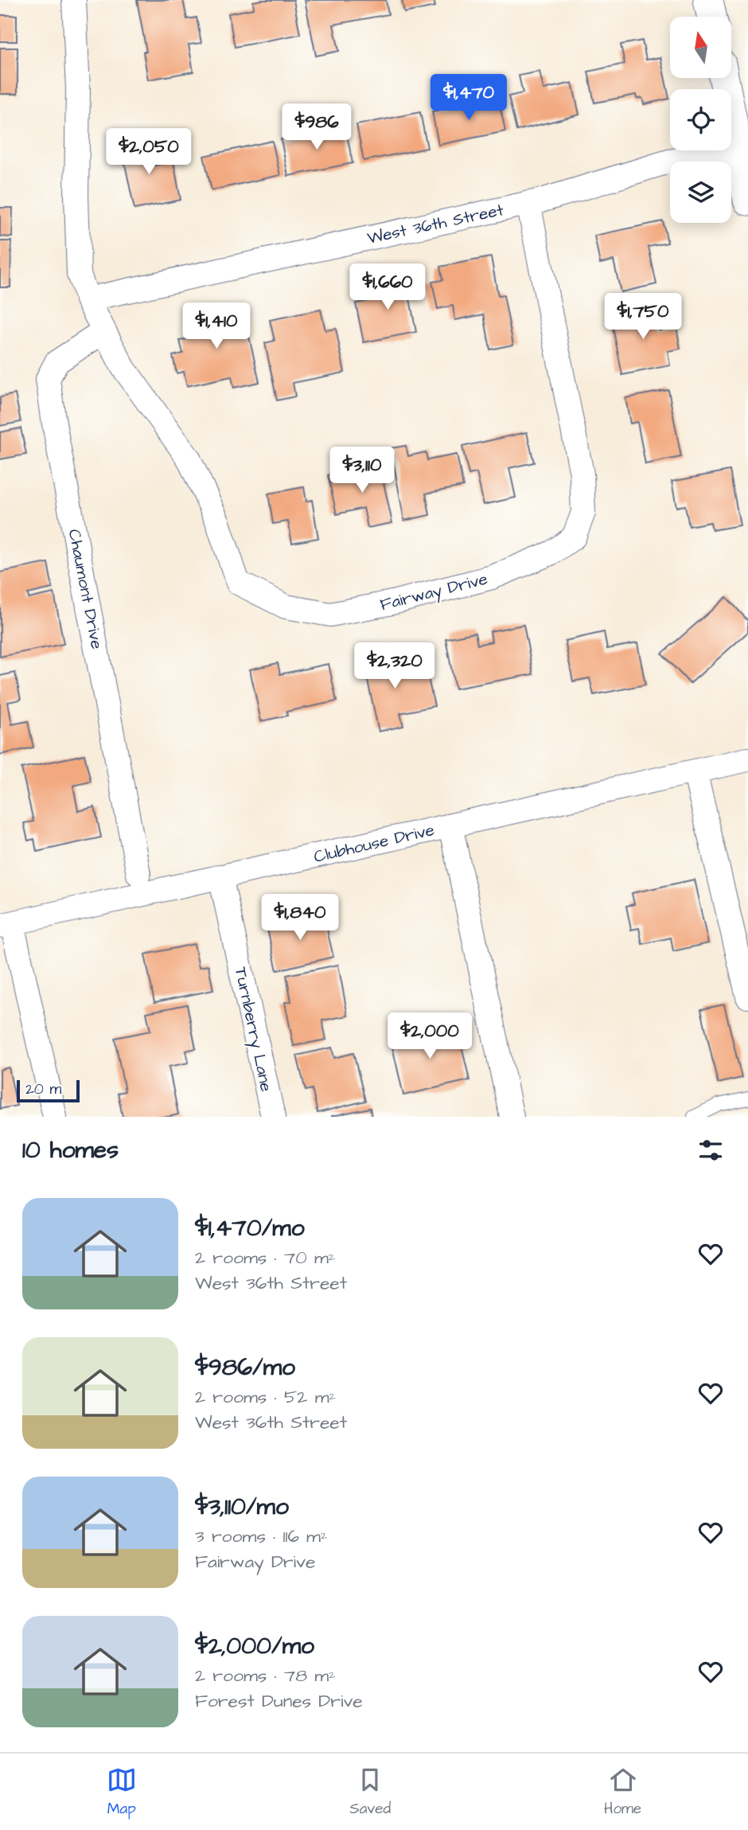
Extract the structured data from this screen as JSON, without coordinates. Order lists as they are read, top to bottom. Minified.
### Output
{"streets":{"street":["West 36th Street","Chaumont Drive","Fairway Drive","Clubhouse Drive","Turnberry Lane"]},"crossings":[["West 36th Street","Fairway Drive"],["Chaumont Drive","Fairway Drive"],["Clubhouse Drive","Turnberry Lane"]],"scale_bar":"20 m","north":"top","page":{"price":["$1,470","$986","$2,050","$1,660","$1,750","$1,410","$3,110","$2,320","$1,840","$2,000"],"scale":"20 m","heading":"10 homes","list":[{"name":"$1,470/mo","note":"2 rooms · 70 m² · West 36th Street"},{"name":"$986/mo","note":"2 rooms · 52 m² · West 36th Street"},{"name":"$3,110/mo","note":"3 rooms · 116 m² · Fairway Drive"},{"name":"$2,000/mo","note":"2 rooms · 78 m² · Forest Dunes Drive"}],"tabs":["Map","Saved","Home"]}}
